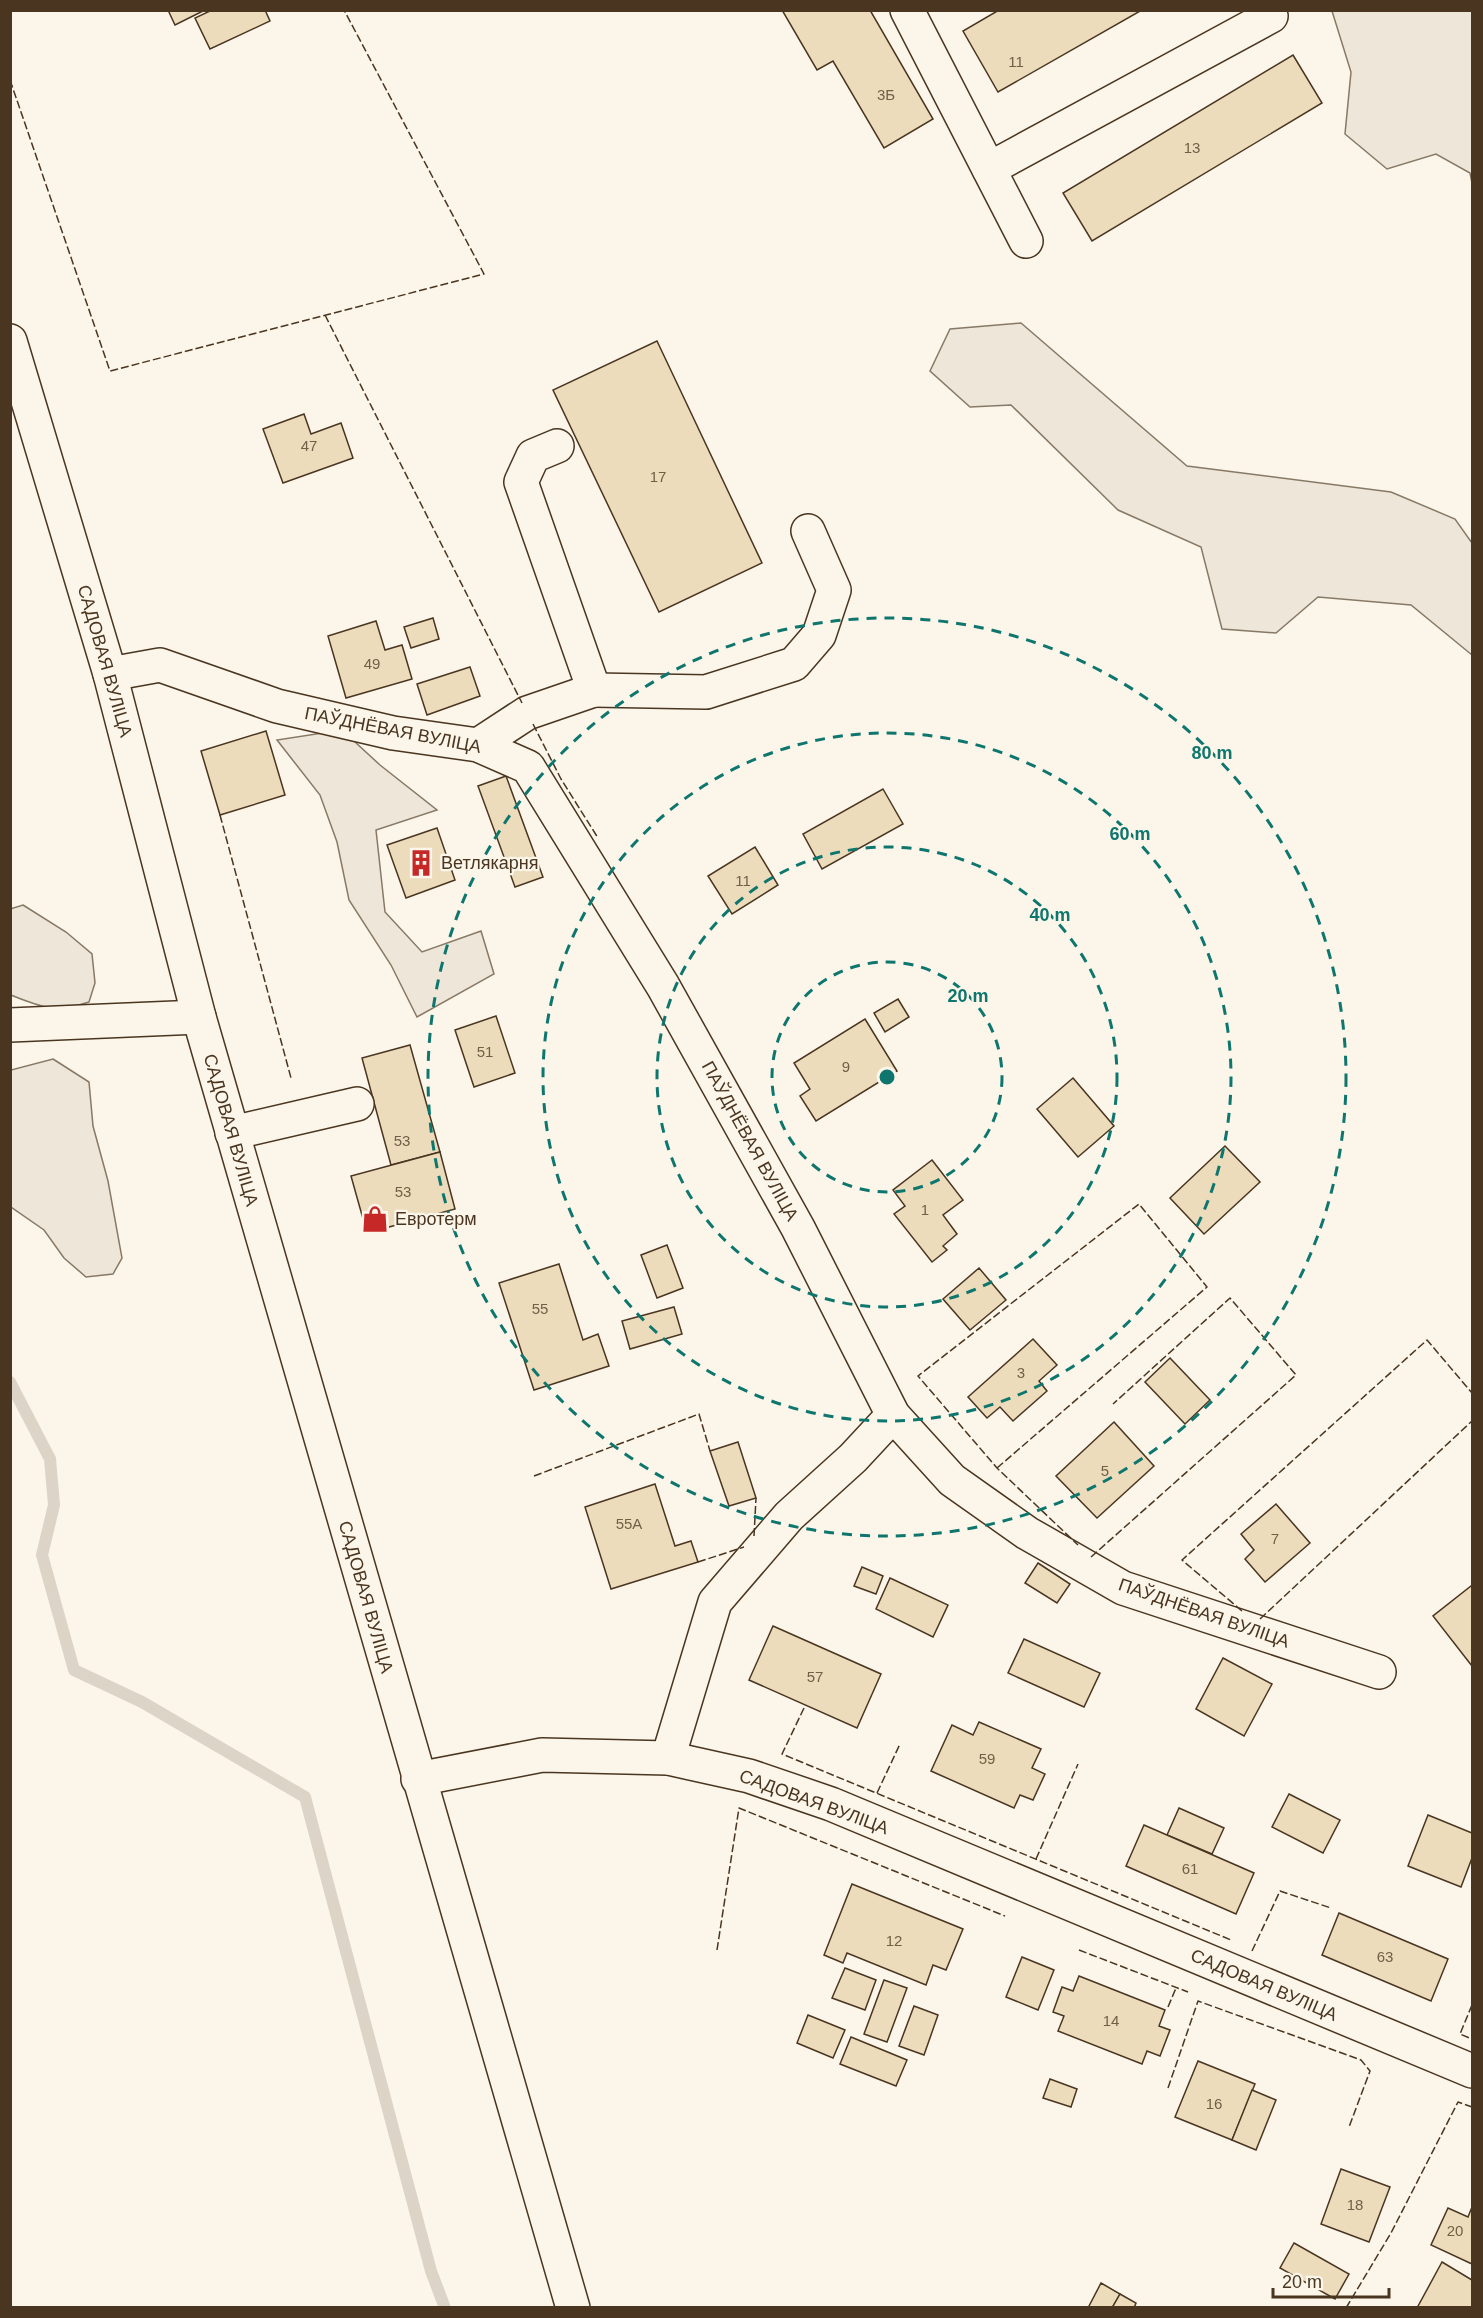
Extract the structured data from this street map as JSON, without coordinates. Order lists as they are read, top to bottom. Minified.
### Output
{"streets":{"street":["САДОВАЯ ВУЛІЦА","ПАЎДНЁВАЯ ВУЛІЦА"]},"crossings":[["САДОВАЯ ВУЛІЦА","ПАЎДНЁВАЯ ВУЛІЦА"]],"places":{"building":["Ветлякарня"],"shop":["Евротерм"]},"house_numbers":["11","3Б","13","47","17","49","11","51","9","53","53","1","55","3","5","55А","7","57","59","61","12","63","14","16","18","20"],"scale_bar":"20 m","rings":["80 m","60 m","40 m","20 m"]}
